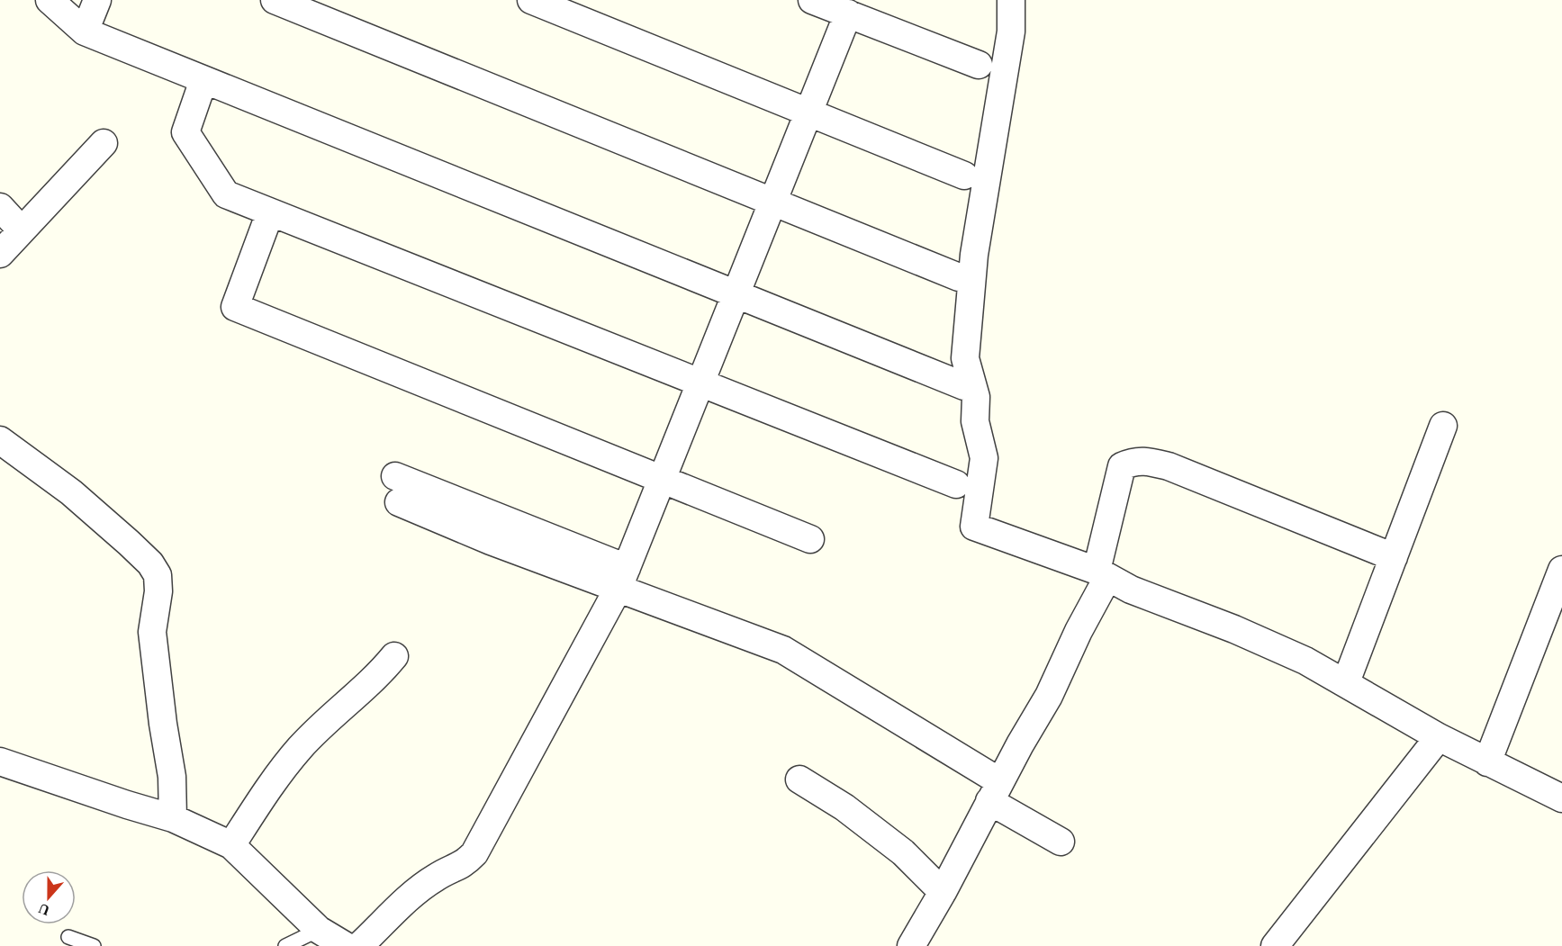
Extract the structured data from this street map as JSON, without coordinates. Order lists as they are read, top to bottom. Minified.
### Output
{"north":"bottom"}
